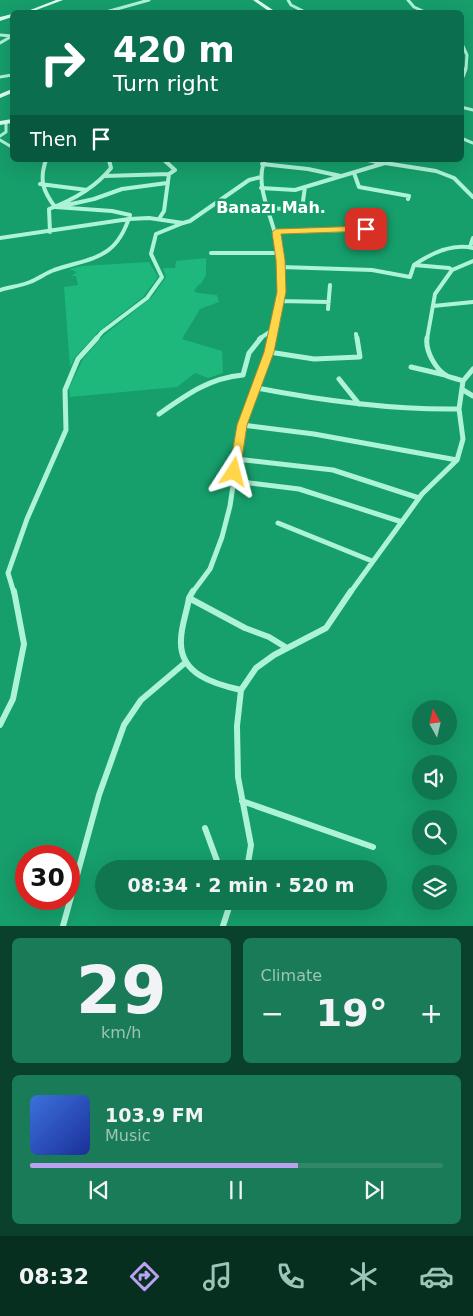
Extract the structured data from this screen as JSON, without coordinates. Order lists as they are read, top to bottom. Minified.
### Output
{"districts":["Banazı Mah."],"north":"top","page":{"turn":["420 m","Turn right"],"then":"Then","limit":"30","trip":"08:34 · 2 min · 520 m","tile":[["29","km/h"],"Climate"],"heat":["−","19°","+"],"song":["103.9 FM","Music"],"tabs":"08:32"}}
